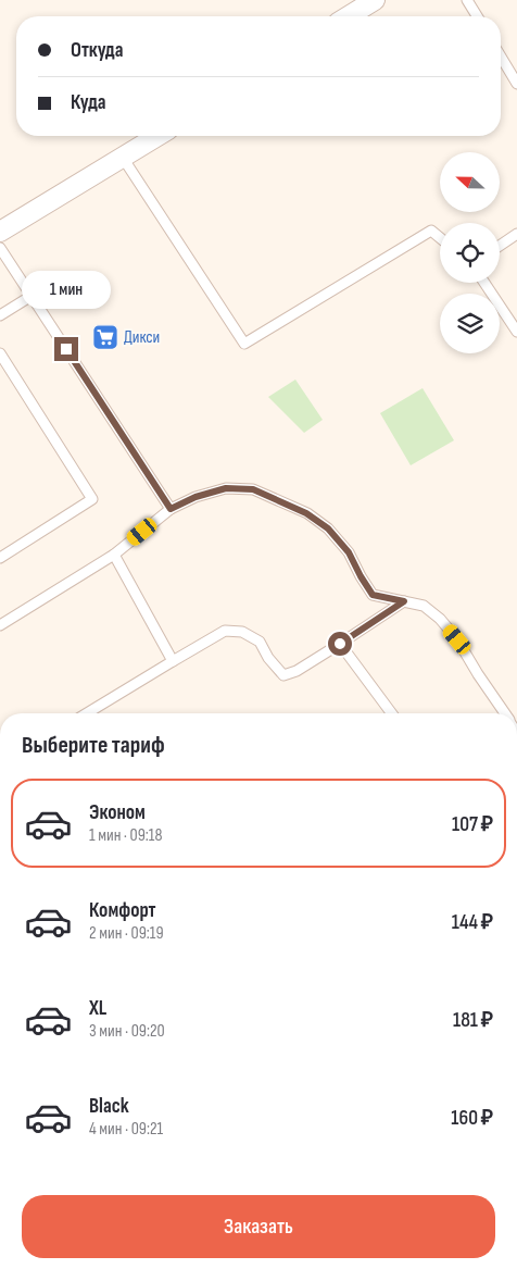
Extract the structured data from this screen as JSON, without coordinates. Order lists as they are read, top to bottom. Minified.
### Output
{"places":{"supermarket":["Дикси"]},"north":"left","page":{"banner":["Откуда","Куда"],"bubble":"1 мин","heading":"Выберите тариф","list":[{"name":"Эконом","note":"1 мин · 09:18","value":"107 ₽"},{"name":"Комфорт","note":"2 мин · 09:19","value":"144 ₽"},{"name":"XL","note":"3 мин · 09:20","value":"181 ₽"},{"name":"Black","note":"4 мин · 09:21","value":"160 ₽"}],"buttons":"Заказать"}}
